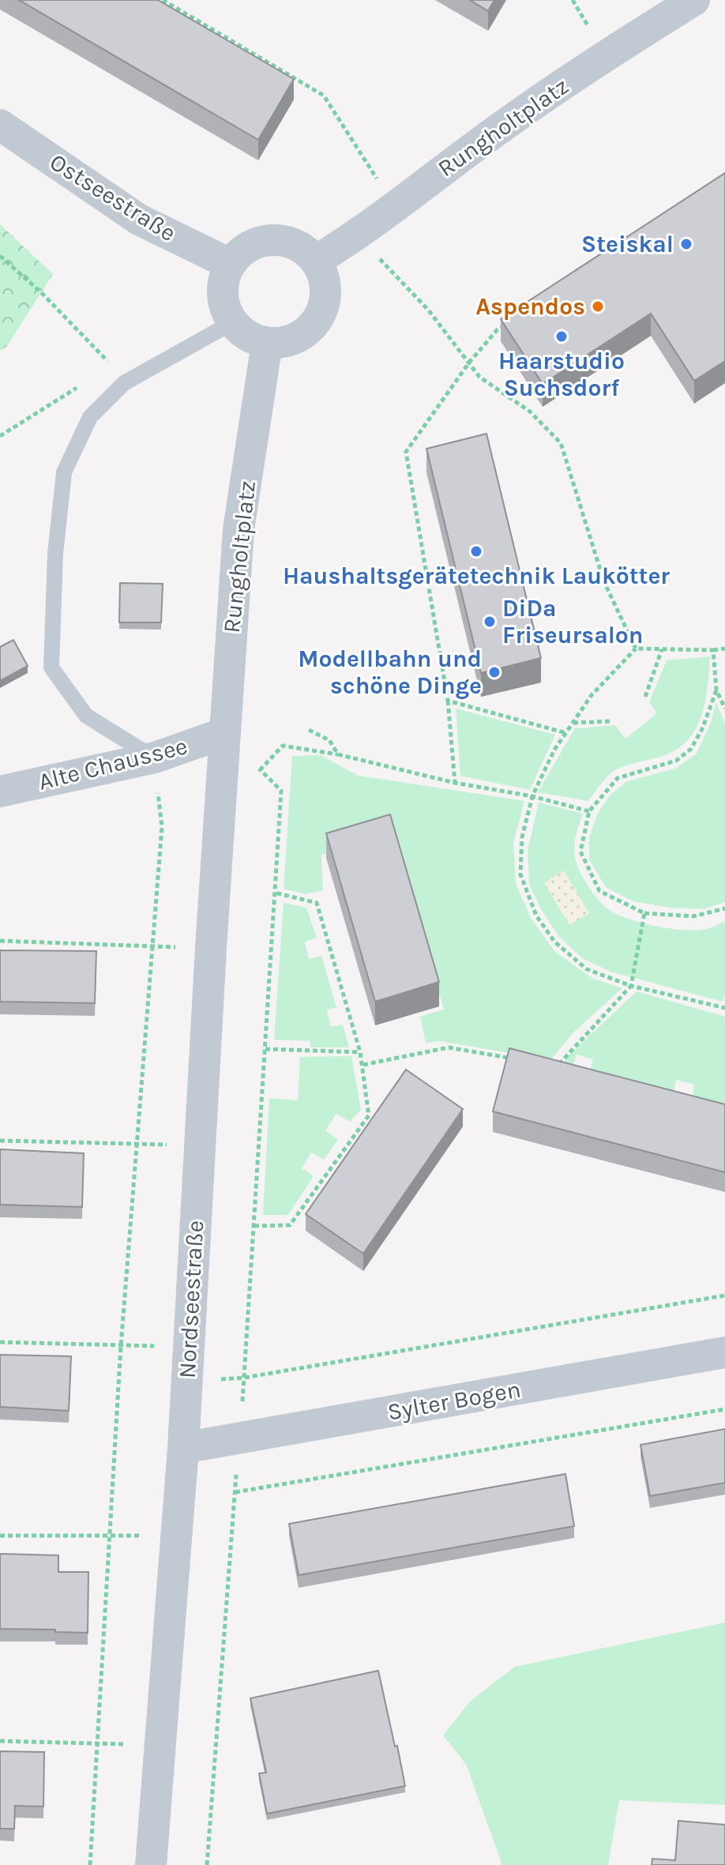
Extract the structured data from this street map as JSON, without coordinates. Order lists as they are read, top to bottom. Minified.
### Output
{"streets":{"street":["Rungholtplatz","Ostseestraße","Alte Chaussee","Nordseestraße","Sylter Bogen"]},"crossings":[["Rungholtplatz","Ostseestraße"],["Rungholtplatz","Alte Chaussee"],["Rungholtplatz","Nordseestraße"],["Alte Chaussee","Nordseestraße"],["Nordseestraße","Sylter Bogen"]],"places":["Steiskal","Aspendos","Haarstudio Suchsdorf","Haushaltsgerätetechnik Laukötter","DiDa Friseursalon","Modellbahn und schöne Dinge"]}
